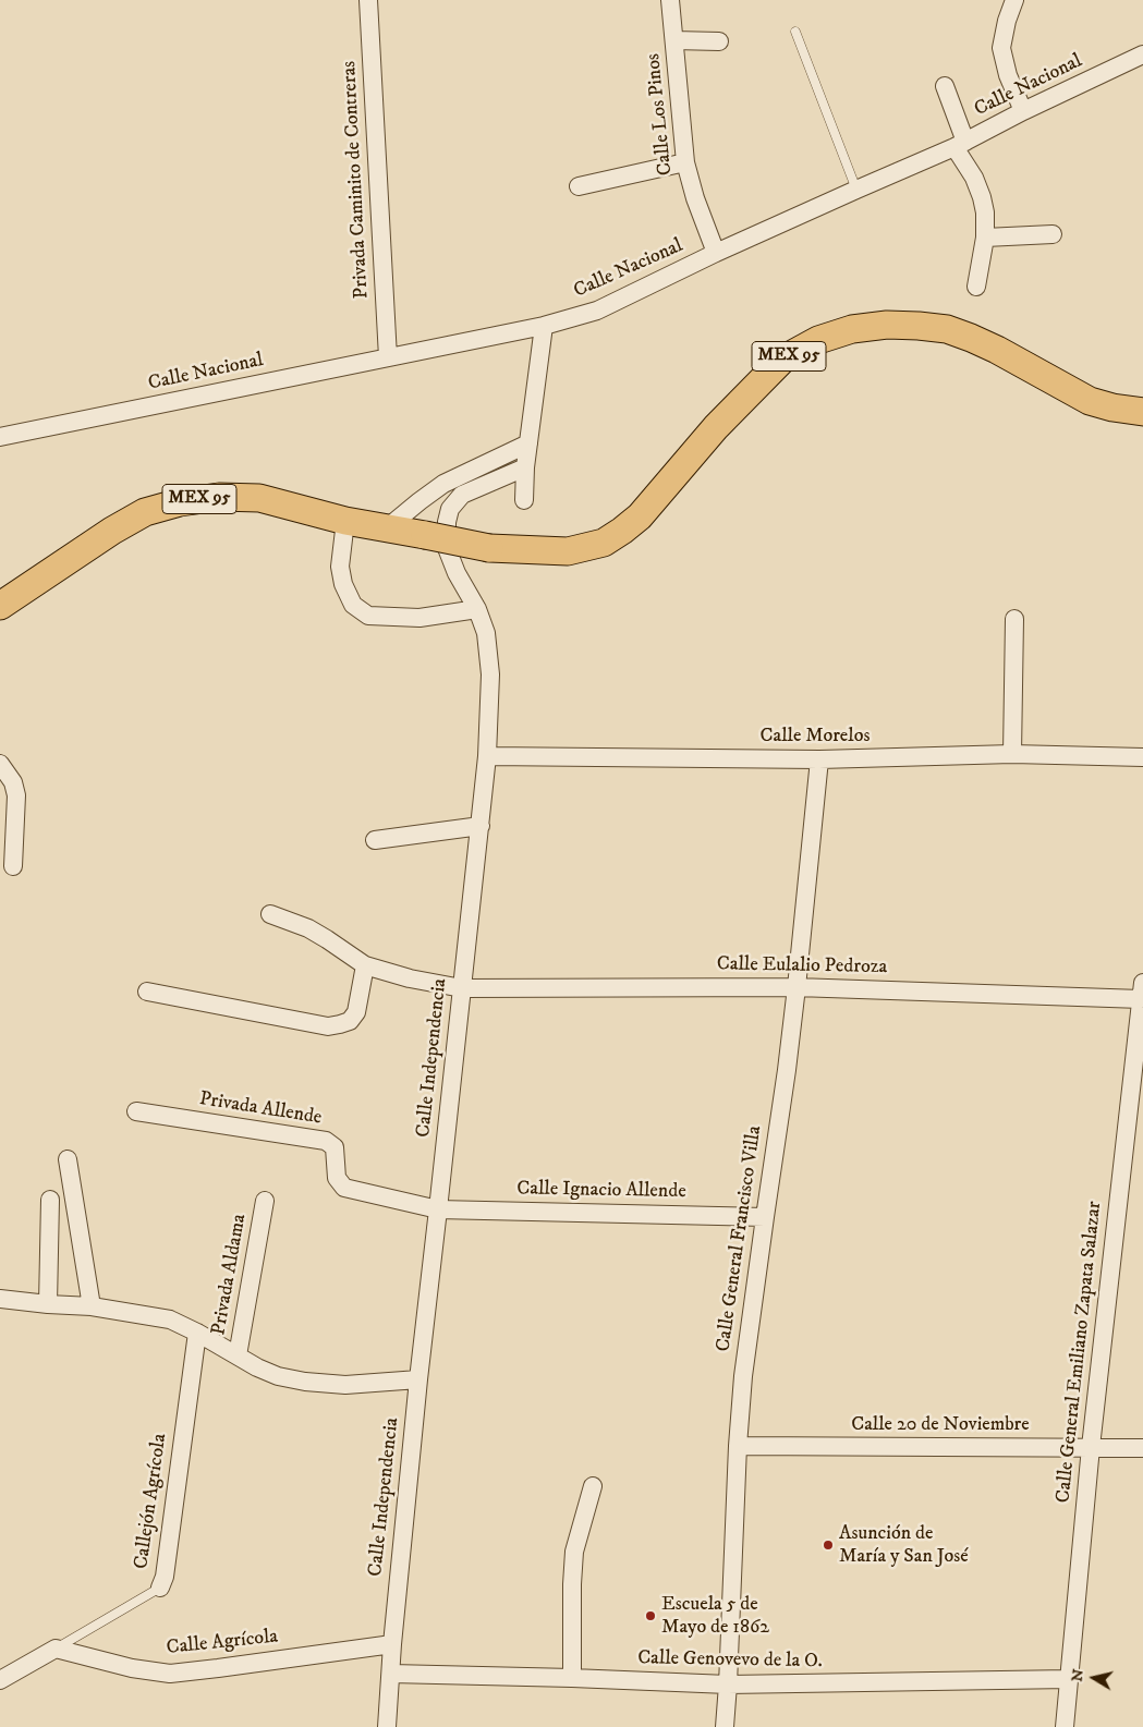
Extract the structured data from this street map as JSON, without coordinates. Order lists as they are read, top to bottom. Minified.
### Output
{"streets":{"main road":["MEX 95"],"street":["Calle Nacional","Calle Los Pinos","Privada Caminito de Contreras","Calle Morelos","Calle Eulalio Pedroza","Calle Independencia","Privada Allende","Calle Ignacio Allende","Calle General Francisco Villa","Privada Aldama","Calle General Emiliano Zapata Salazar","Calle 20 de Noviembre","Callejón Agrícola","Calle Agrícola","Calle Genovevo de la O."]},"crossings":[["Calle Nacional","Calle Los Pinos"],["Calle Nacional","Privada Caminito de Contreras"],["Calle Morelos","Calle Independencia"],["Calle Morelos","Calle General Francisco Villa"],["Calle Eulalio Pedroza","Calle Independencia"],["Calle Eulalio Pedroza","Calle General Francisco Villa"],["Calle Eulalio Pedroza","Calle General Emiliano Zapata Salazar"],["Calle Independencia","Privada Allende"],["Calle Independencia","Calle Ignacio Allende"],["Calle Independencia","Calle Agrícola"],["Calle Independencia","Calle Genovevo de la O."],["Privada Allende","Calle Ignacio Allende"],["Calle Ignacio Allende","Calle General Francisco Villa"],["Calle General Francisco Villa","Calle 20 de Noviembre"],["Calle General Francisco Villa","Calle Genovevo de la O."],["Calle General Emiliano Zapata Salazar","Calle 20 de Noviembre"],["Calle General Emiliano Zapata Salazar","Calle Genovevo de la O."],["Callejón Agrícola","Calle Agrícola"]],"places":["Asunción de María y San José","Escuela 5 de Mayo de 1862"],"north":"left"}
